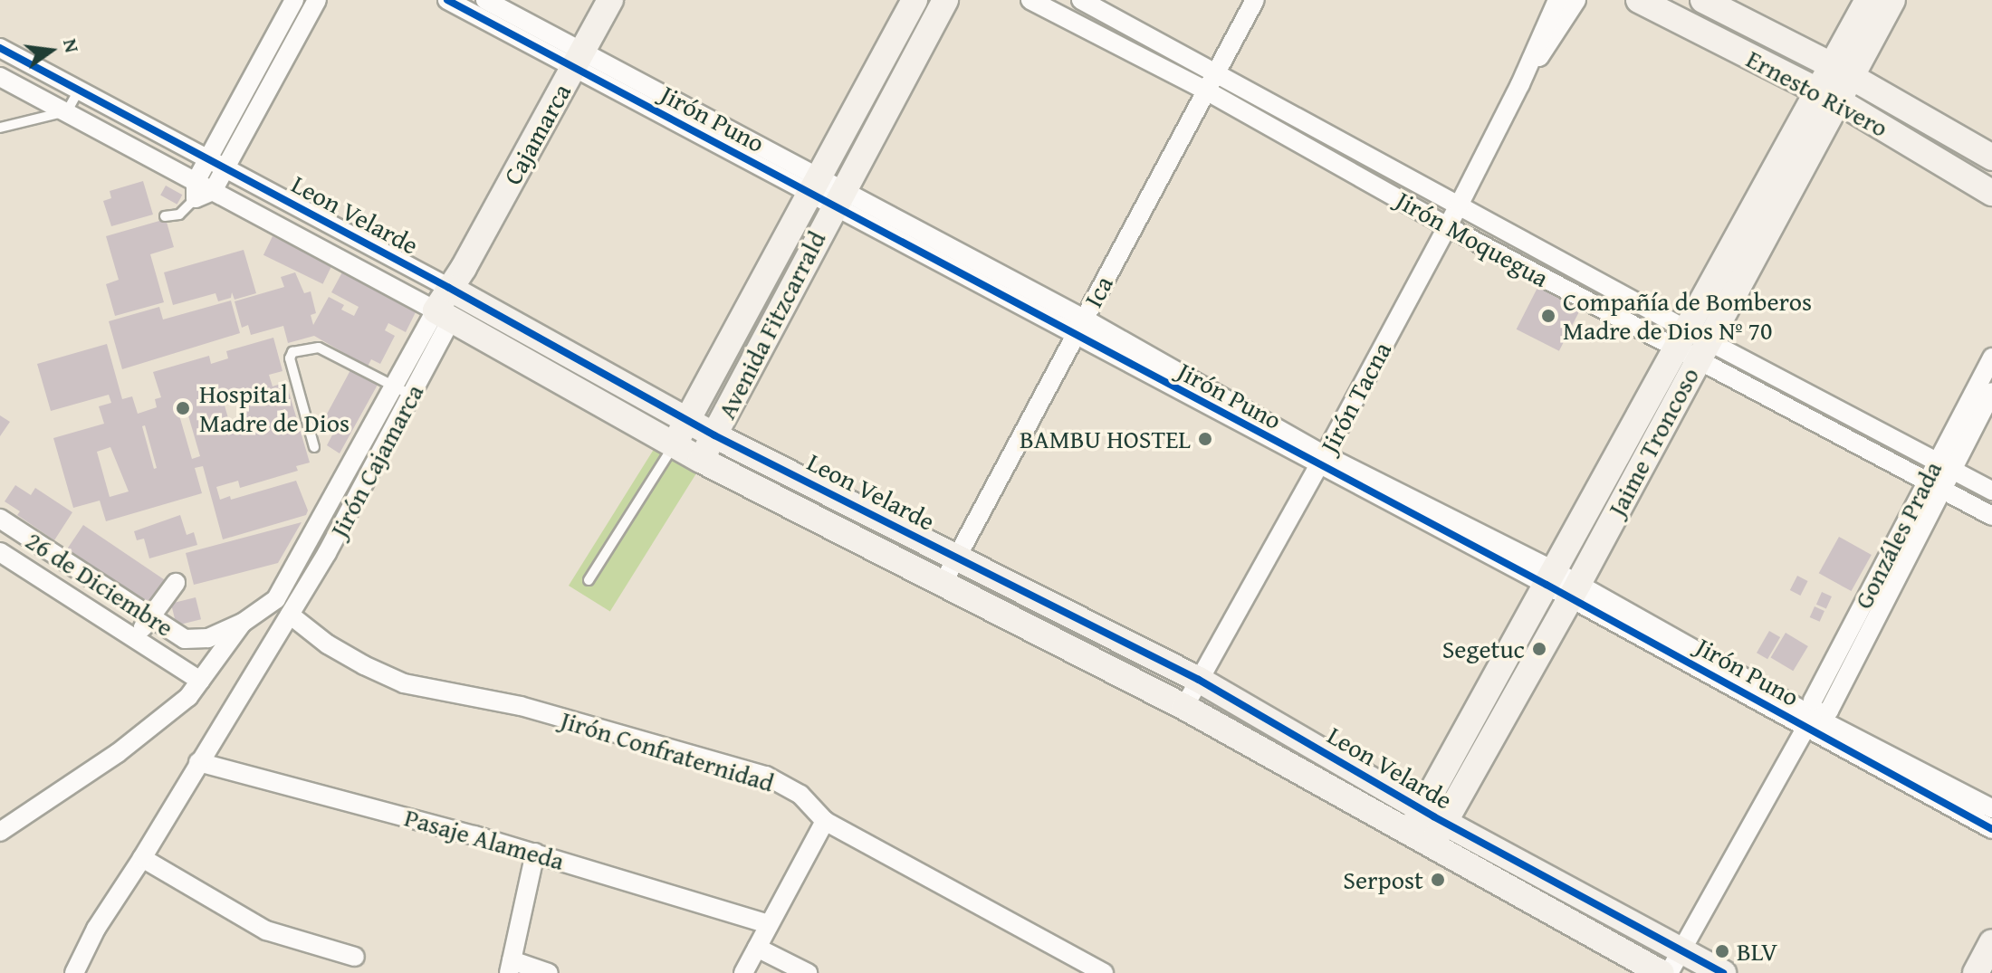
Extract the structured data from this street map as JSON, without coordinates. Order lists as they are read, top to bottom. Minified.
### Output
{"streets":{"street":["Ernesto Rivero","Jirón Puno","Cajamarca","Leon Velarde","Jirón Moquegua","Ica","Avenida Fitzcarrald","Jirón Tacna","Jaime Troncoso","Jirón Cajamarca","Gonzáles Prada","26 de Diciembre","Jirón Confraternidad","Pasaje Alameda"]},"crossings":[["Ernesto Rivero","Jaime Troncoso"],["Jirón Puno","Cajamarca"],["Jirón Puno","Ica"],["Jirón Puno","Avenida Fitzcarrald"],["Jirón Puno","Jirón Tacna"],["Jirón Puno","Jaime Troncoso"],["Jirón Puno","Gonzáles Prada"],["Cajamarca","Leon Velarde"],["Cajamarca","Jirón Cajamarca"],["Leon Velarde","Ica"],["Leon Velarde","Avenida Fitzcarrald"],["Leon Velarde","Jirón Tacna"],["Leon Velarde","Jaime Troncoso"],["Leon Velarde","Jirón Cajamarca"],["Leon Velarde","Gonzáles Prada"],["Jirón Moquegua","Ica"],["Jirón Moquegua","Jirón Tacna"],["Jirón Moquegua","Jaime Troncoso"],["Jirón Moquegua","Gonzáles Prada"],["Jirón Cajamarca","26 de Diciembre"],["Jirón Cajamarca","Jirón Confraternidad"],["Jirón Cajamarca","Pasaje Alameda"]],"places":["Compañía de Bomberos Madre de Dios Nº 70","Hospital Madre de Dios","BAMBU HOSTEL","Segetuc","Serpost","BLV"],"north":"right"}
